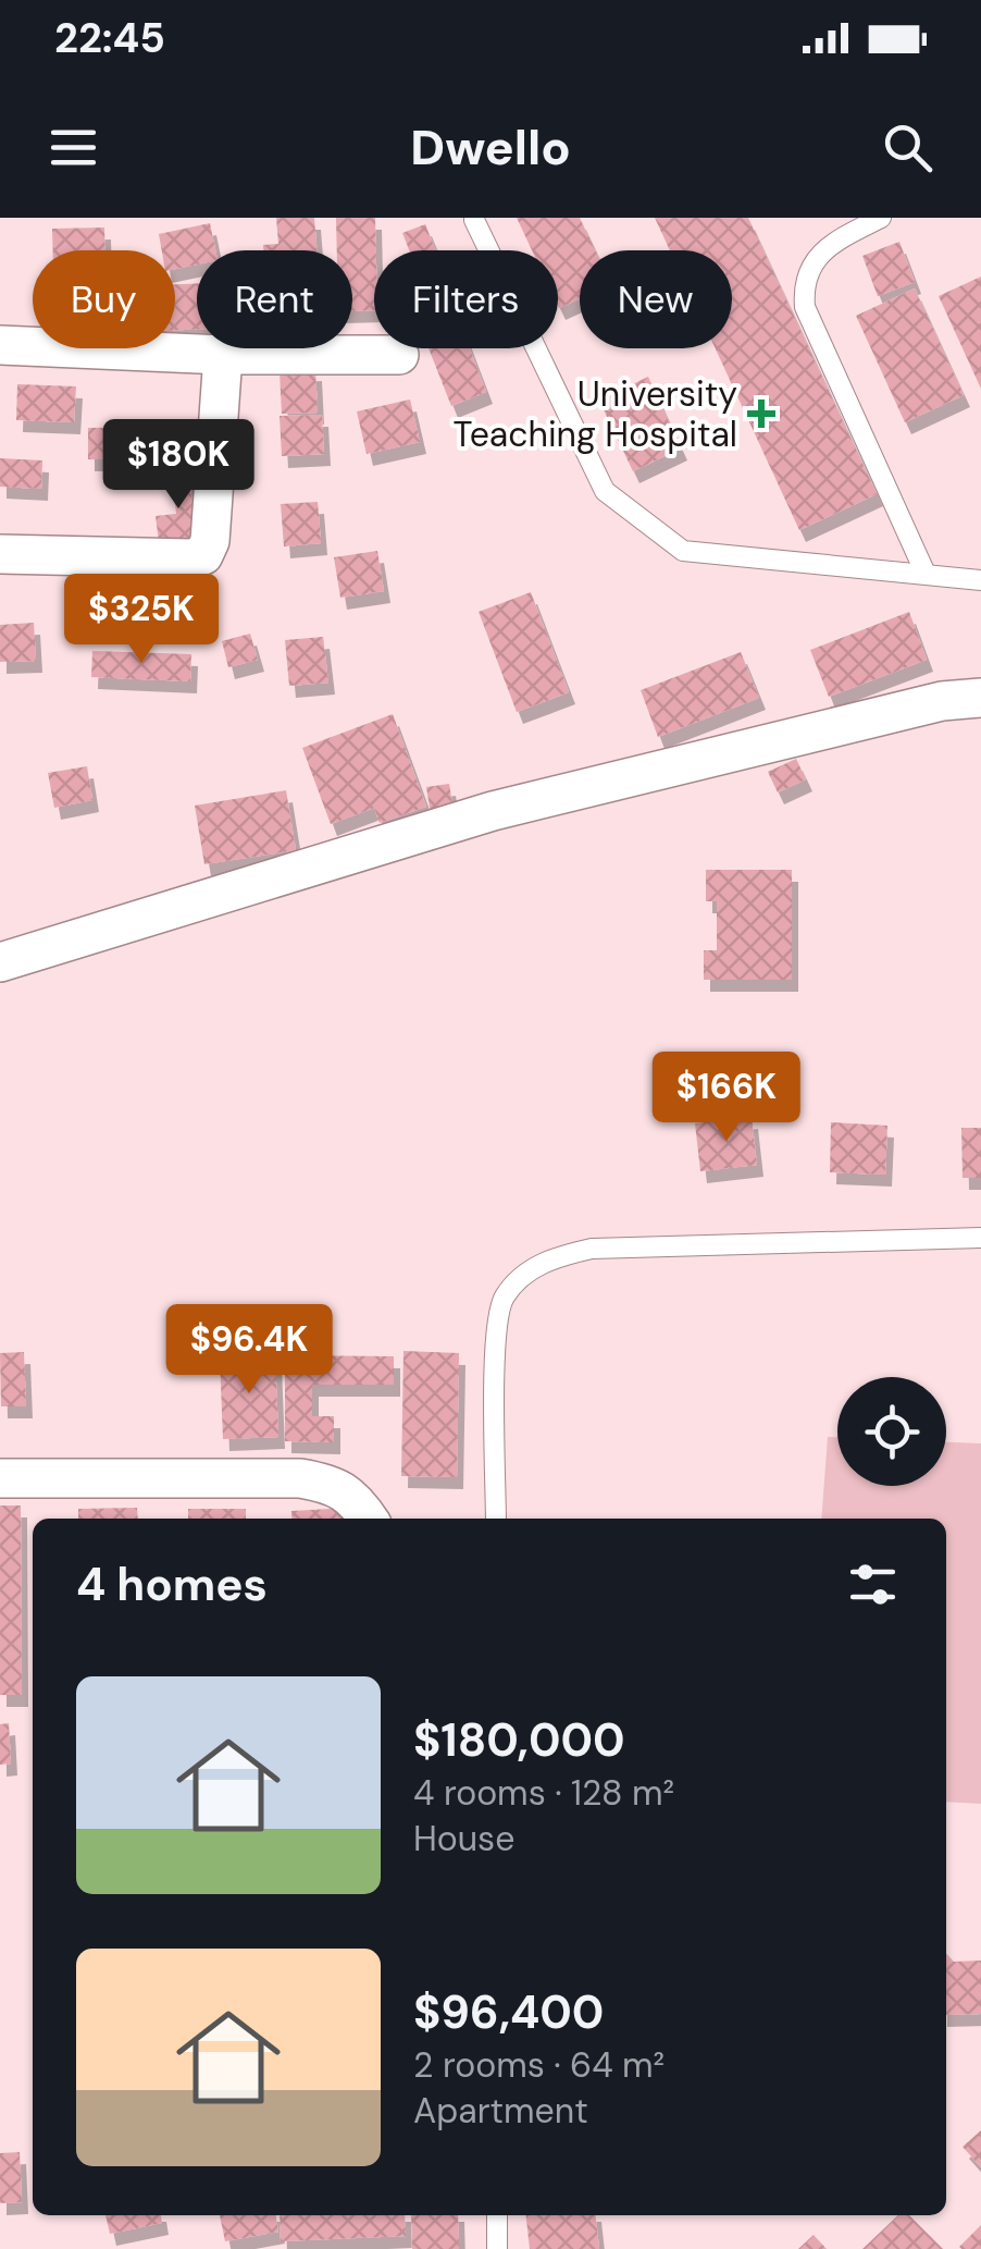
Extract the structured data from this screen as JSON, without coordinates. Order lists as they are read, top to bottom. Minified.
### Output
{"places":{"health":["University Teaching Hospital"]},"page":{"status":"22:45","header":"Dwello","chip":["Buy","Rent","Filters","New"],"price":["$180K","$325K","$166K","$96.4K"],"heading":"4 homes","list":[{"name":"$180,000","note":"4 rooms · 128 m² · House"},{"name":"$96,400","note":"2 rooms · 64 m² · Apartment"}]}}
